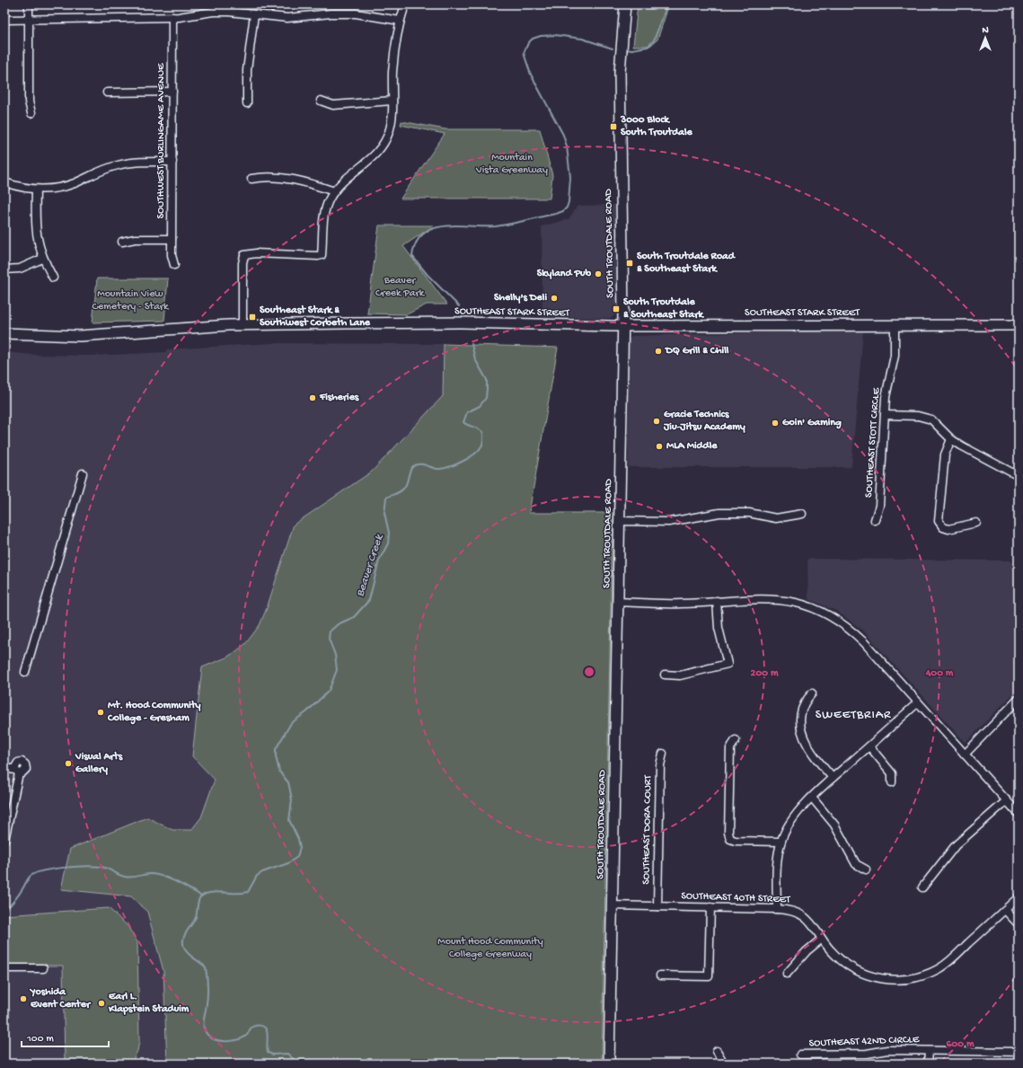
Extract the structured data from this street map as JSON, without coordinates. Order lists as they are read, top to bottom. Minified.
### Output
{"streets":{"main road":["SOUTH TROUTDALE ROAD","SOUTHEAST STARK STREET"],"street":["SOUTHWEST BURLINGAME AVENUE","SOUTHEAST STOTT CIRCLE","SOUTHEAST DORA COURT","SOUTHEAST 40TH STREET","SOUTHEAST 42ND CIRCLE"]},"crossings":[["SOUTH TROUTDALE ROAD","SOUTHEAST STARK STREET"],["SOUTH TROUTDALE ROAD","SOUTHEAST 40TH STREET"],["SOUTHEAST STARK STREET","SOUTHEAST STOTT CIRCLE"],["SOUTHEAST DORA COURT","SOUTHEAST 40TH STREET"]],"districts":["SWEETBRIAR"],"water":["Beaver Creek"],"parks":["Mountain Vista Greenway","Beaver Creek Park","Mountain View Cemetery - Stark","Mount Hood Community College Greenway"],"places":{"transit":["3000 Block South Troutdale","South Troutdale Road & Southeast Stark","South Troutdale & Southeast Stark","Southeast Stark & Southwest Corbeth Lane"],"other":["Skyland Pub","Shelly's Deli","DQ Grill & Chill","Fisheries","Gracie Technics Jiu-Jitsu Academy","Goin' Gaming","MLA Middle","Mt. Hood Community College - Gresham","Visual Arts Gallery","Yoshida Event Center","Earl L. Klapstein Staduim"]},"scale_bar":"100 m","north":"top","rings":["200 m","400 m","600 m"]}
